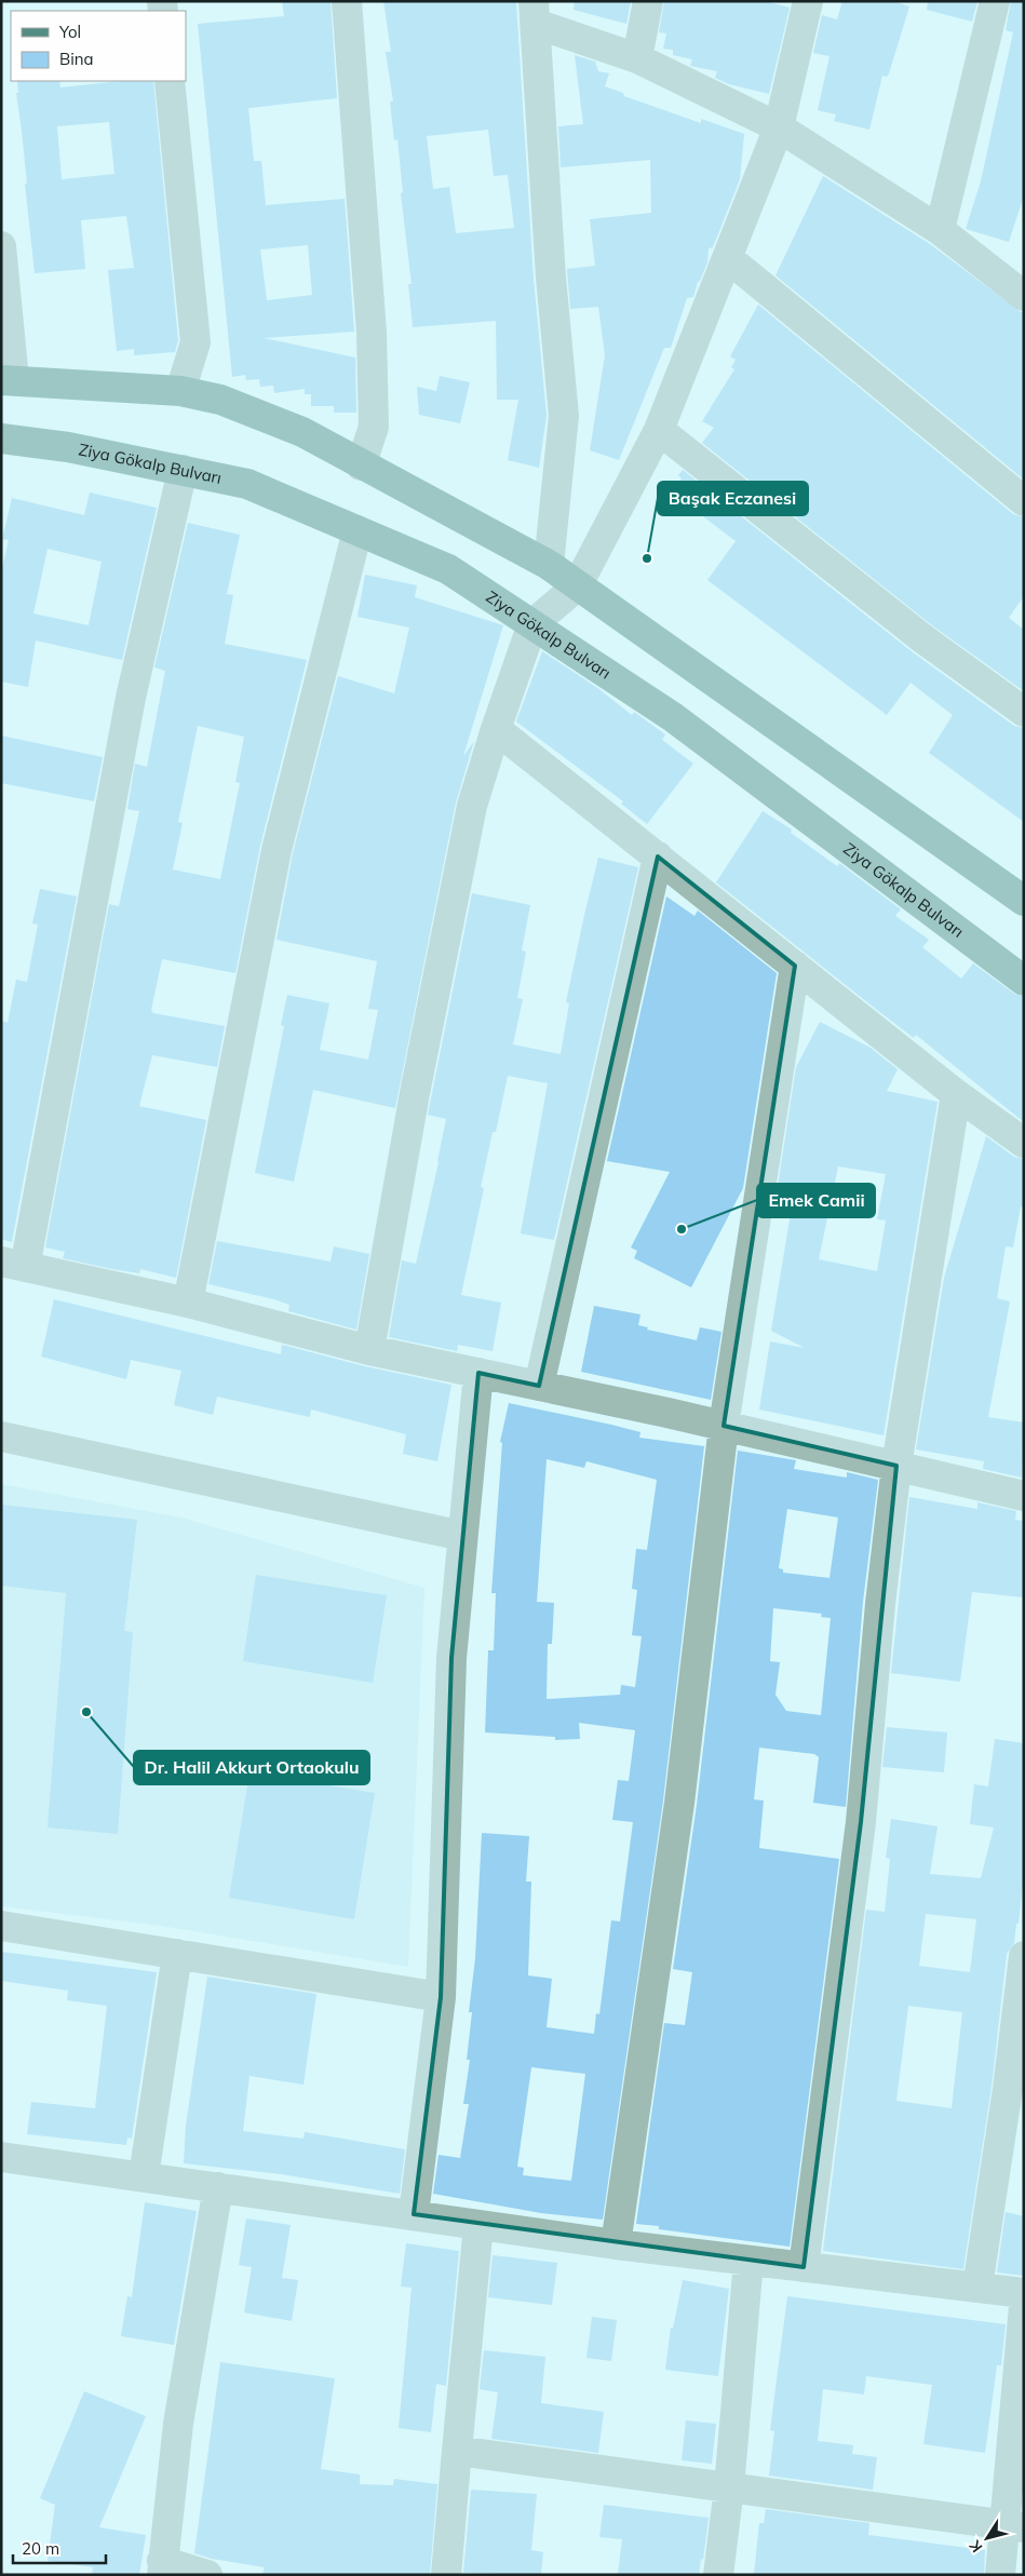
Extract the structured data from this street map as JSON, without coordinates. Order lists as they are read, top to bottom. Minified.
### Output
{"streets":{"main road":["Ziya Gökalp Bulvarı"]},"places":["Başak Eczanesi","Emek Camii","Dr. Halil Akkurt Ortaokulu"],"legend":["Yol","Bina"],"scale_bar":"20 m","north":"bottom left"}
